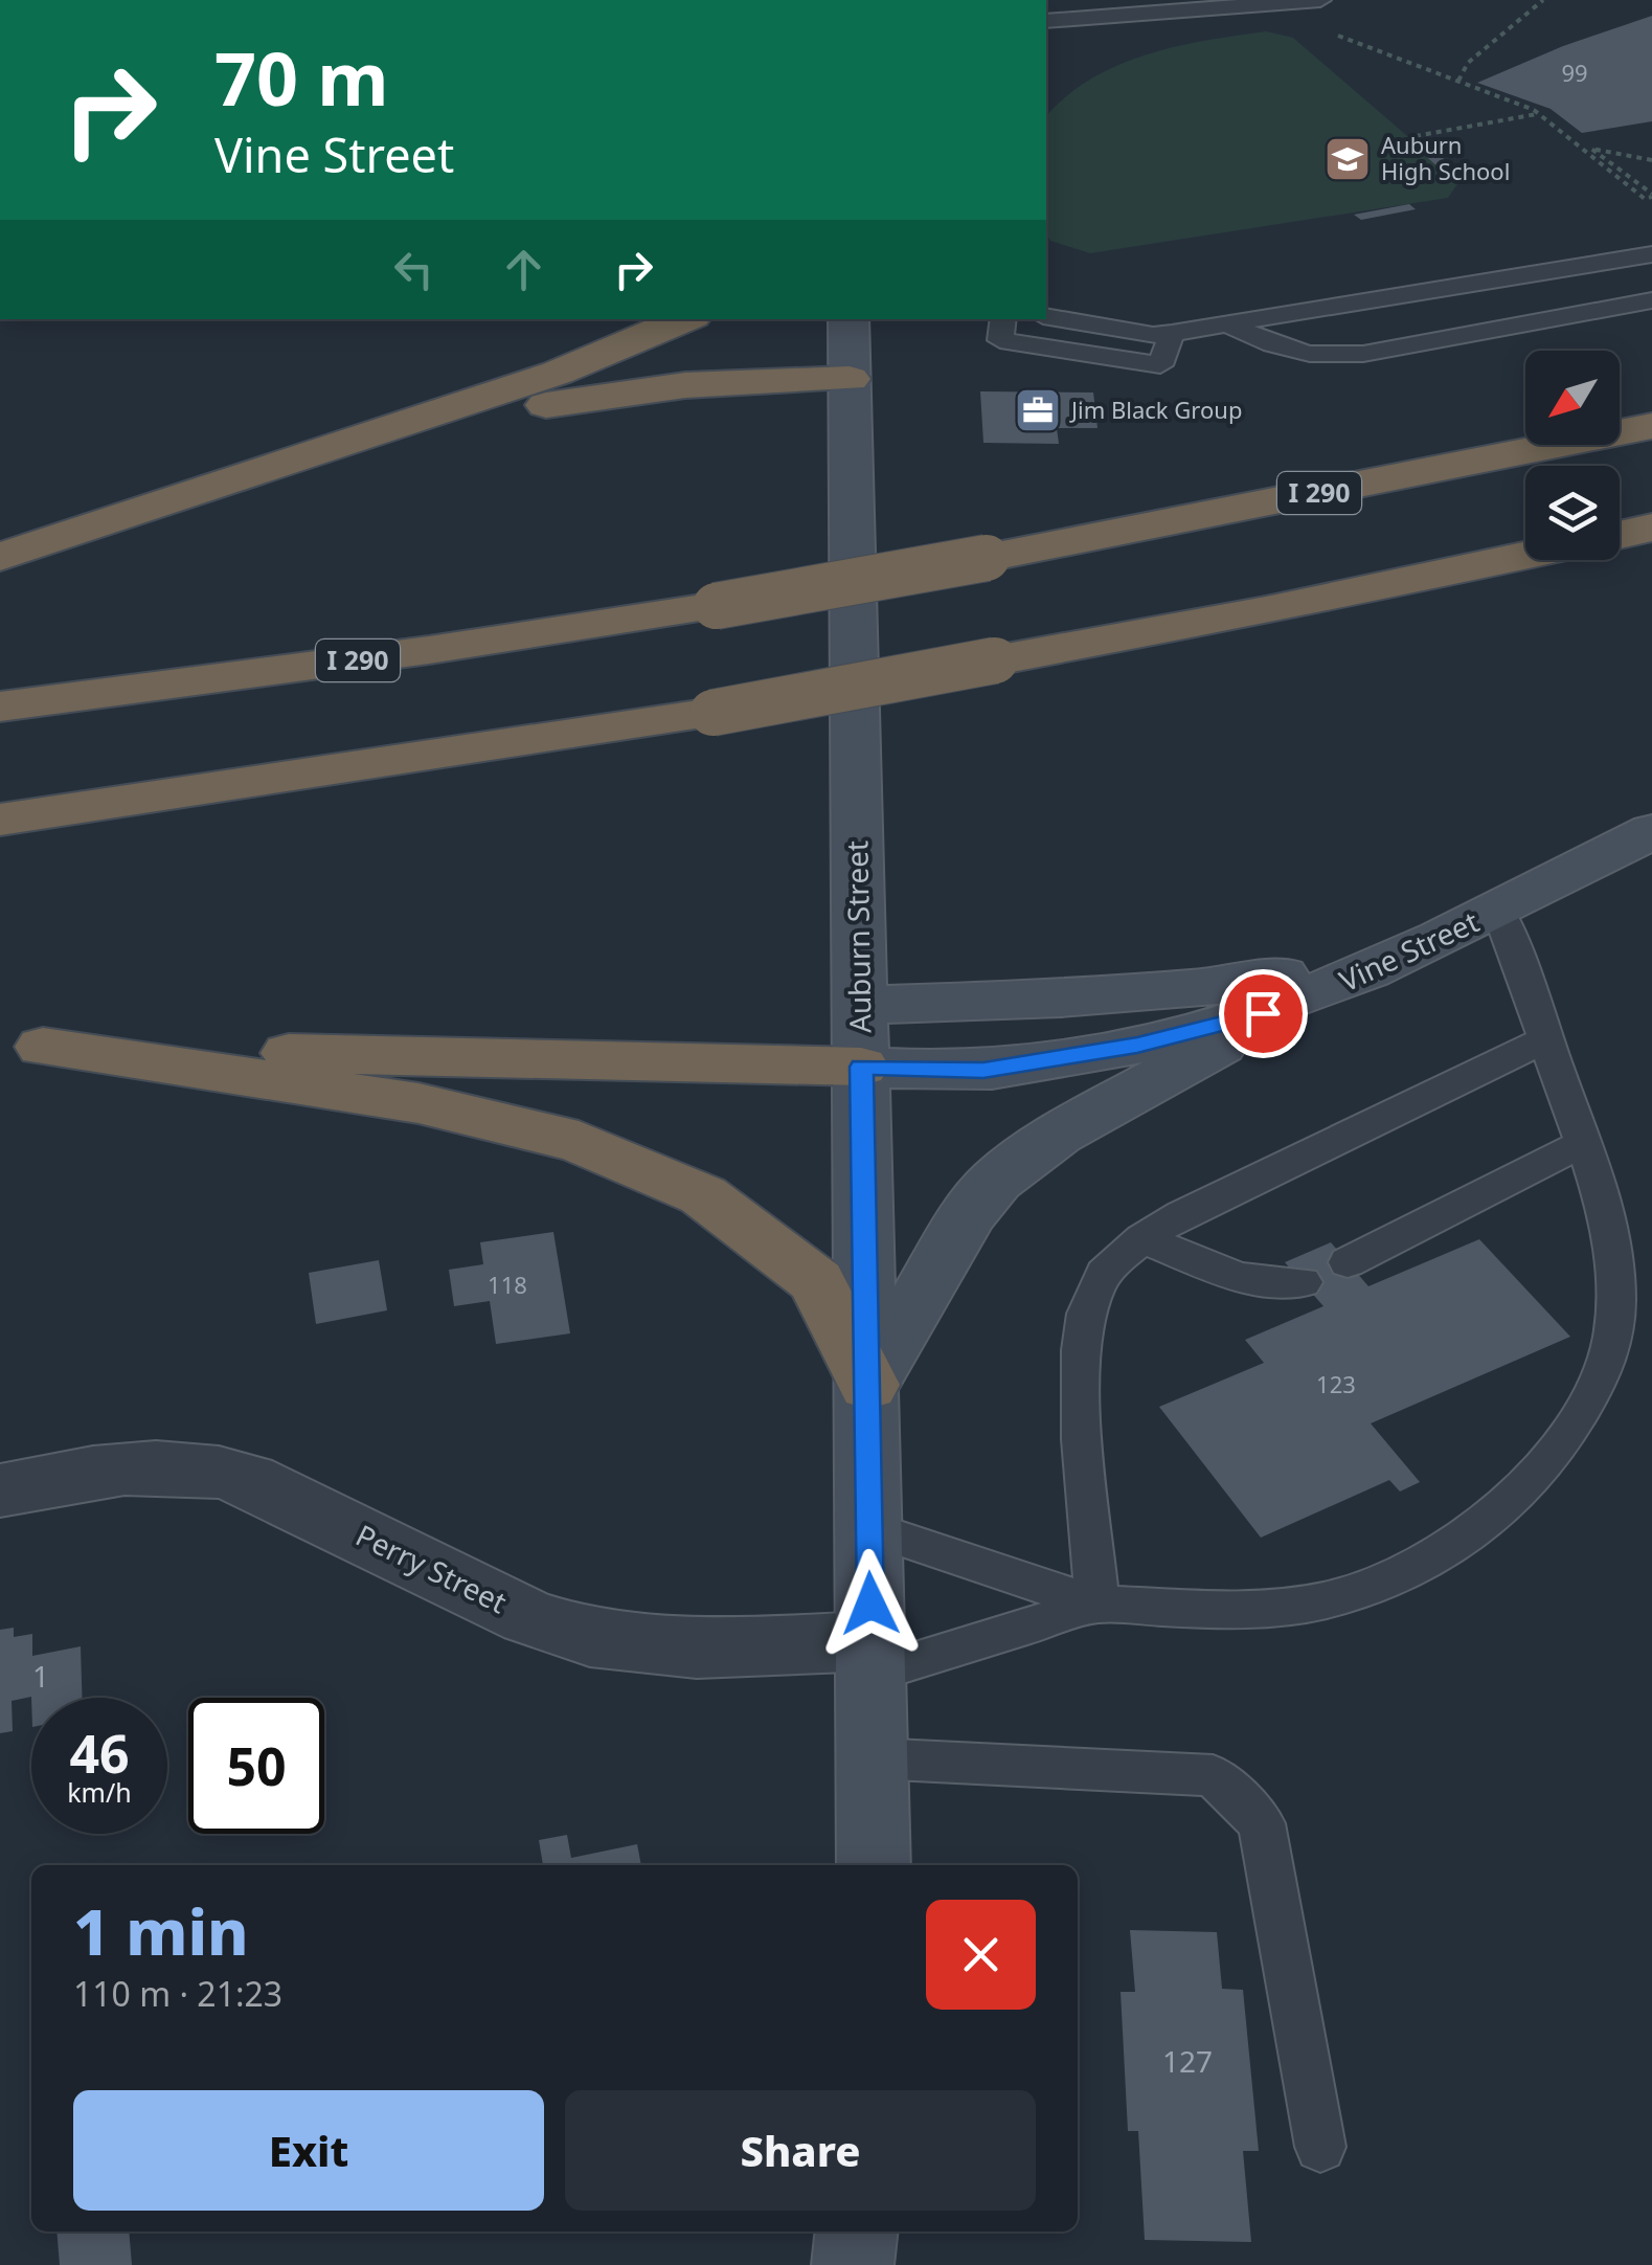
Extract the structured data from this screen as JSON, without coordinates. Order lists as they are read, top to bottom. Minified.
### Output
{"streets":{"highway":["I 290"],"main road":["Auburn Street","Vine Street"],"street":["Perry Street"]},"crossings":[["Auburn Street","Vine Street"],["Auburn Street","Perry Street"]],"places":{"school or university":["Auburn High School"],"office":["Jim Black Group"]},"house_numbers":["99","118","123","1","127"],"north":"bottom left","page":{"turn":["70 m","Vine Street"],"speed":"46 km/h","limit":"50","heading":["1 min","110 m · 21:23"],"buttons":["Exit","Share"]}}
